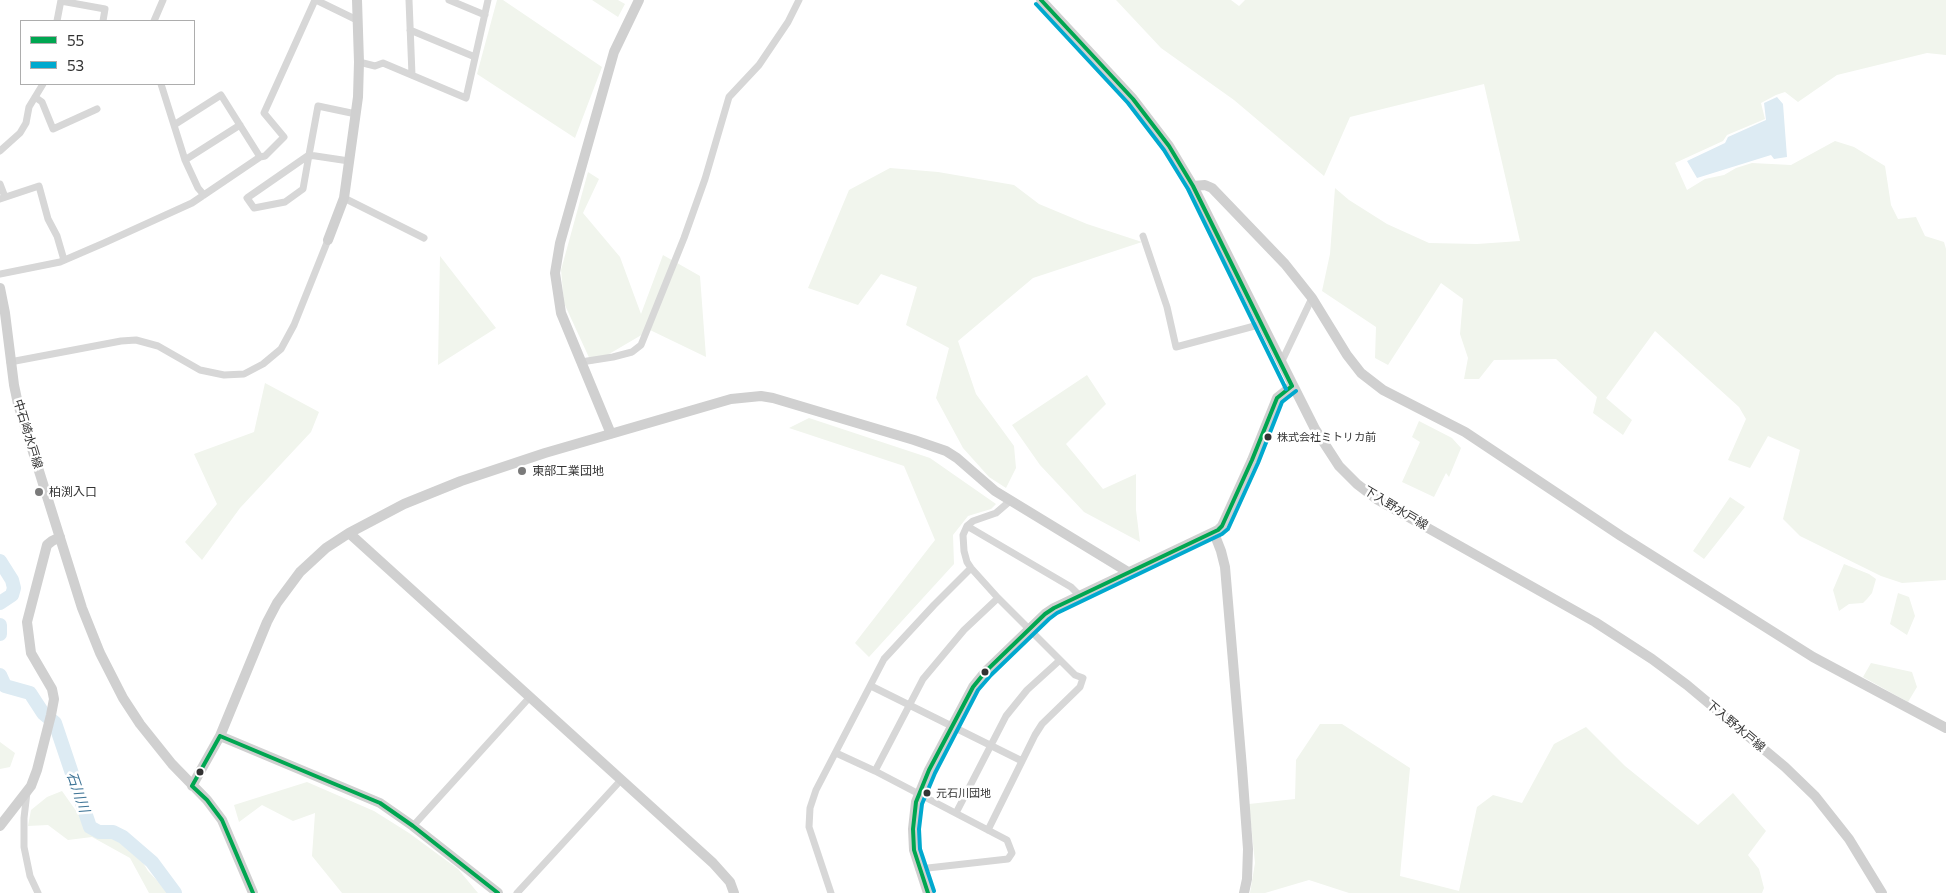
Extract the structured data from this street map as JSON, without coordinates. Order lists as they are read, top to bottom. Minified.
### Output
{"streets":{"street":["中石崎水戸線","下入野水戸線"]},"water":["石川川"],"places":["株式会社ミトリカ前","東部工業団地","柏渕入口","元石川団地"],"lines":["transit line 55","transit line 53"],"legend":["55","53"]}
